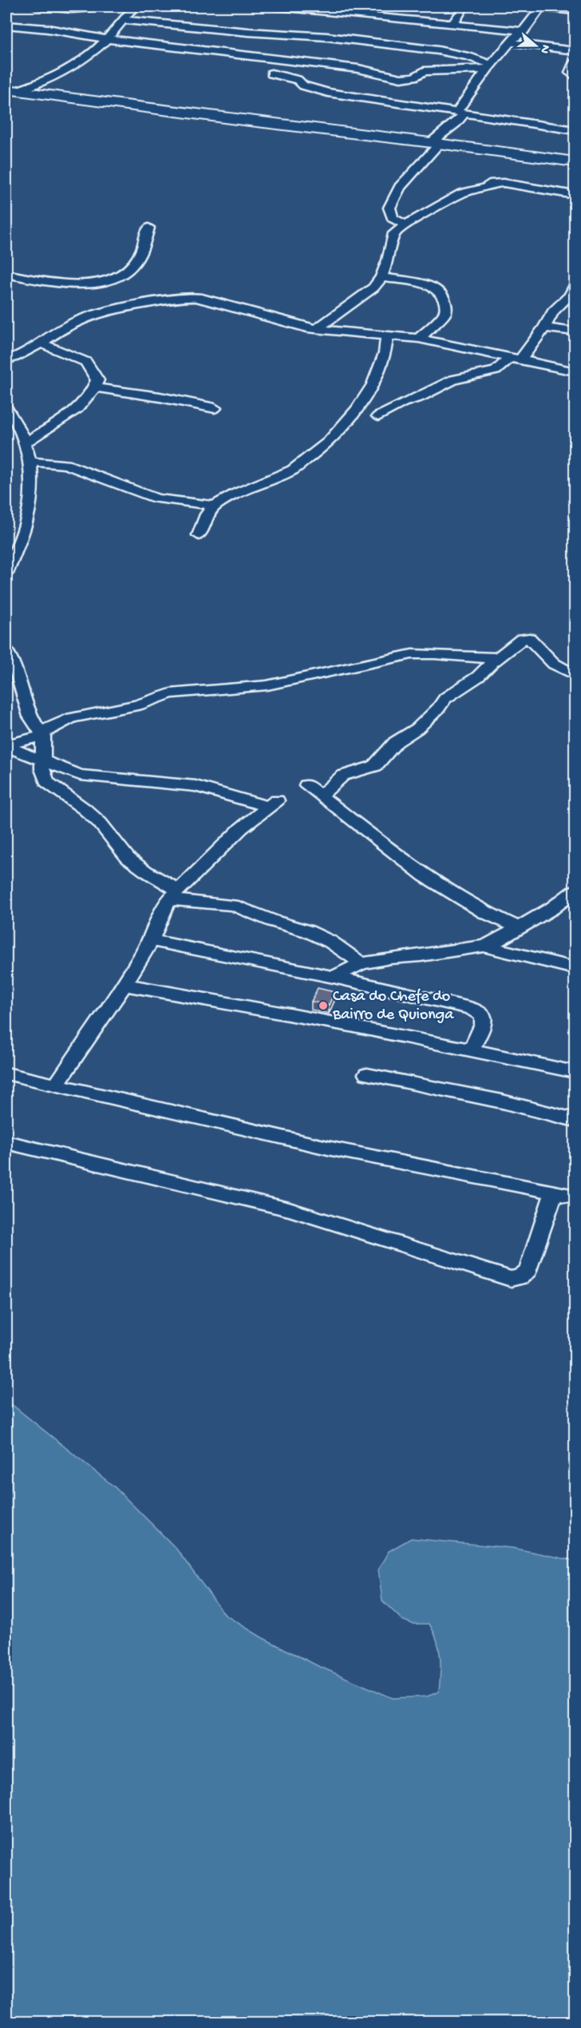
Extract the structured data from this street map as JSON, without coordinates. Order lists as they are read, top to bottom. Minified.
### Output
{"places":["Casa do Chefe do Bairro de Quionga"],"north":"right"}
